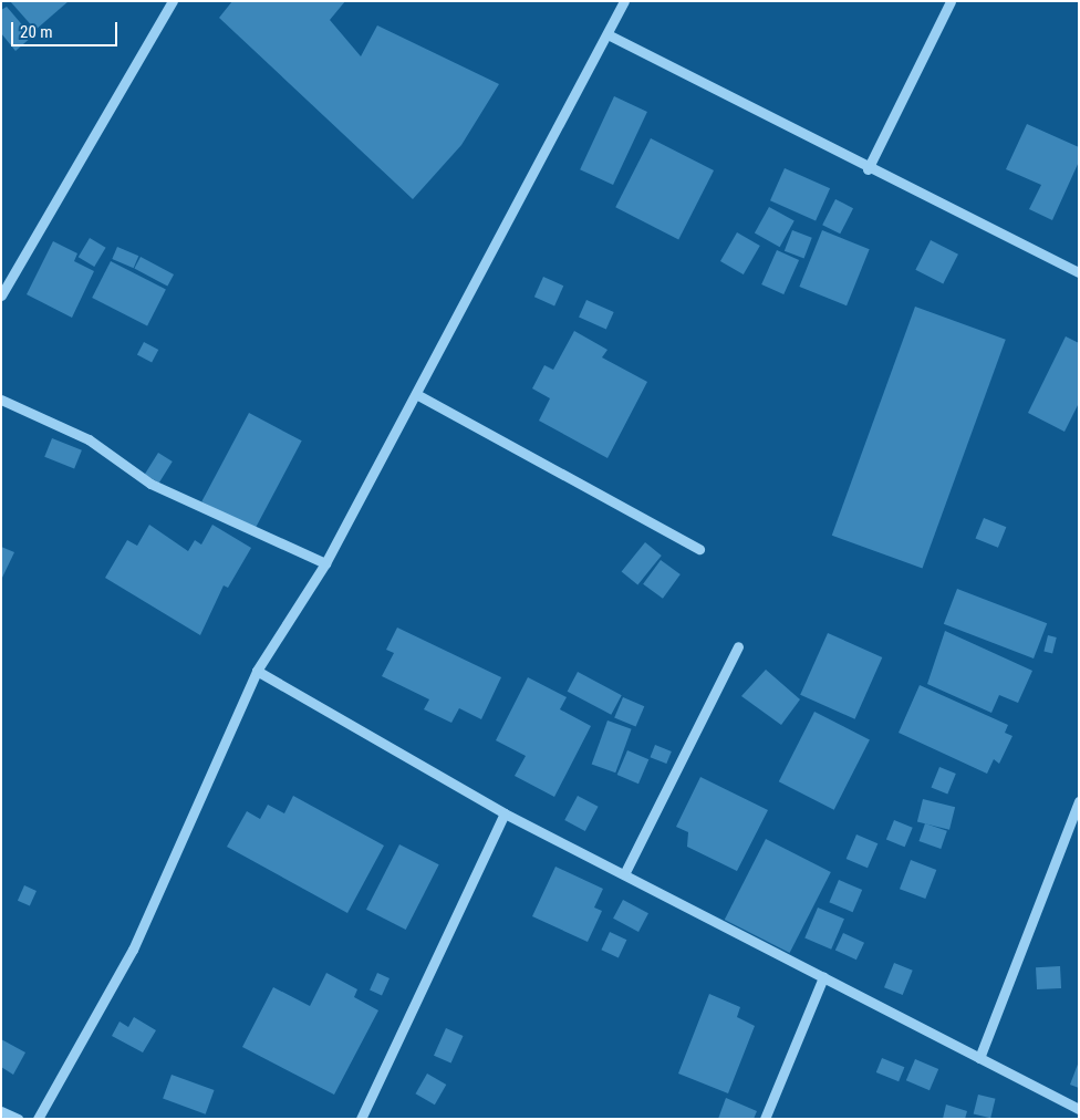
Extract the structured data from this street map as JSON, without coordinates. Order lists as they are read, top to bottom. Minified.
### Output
{"scale_bar":"20 m"}
